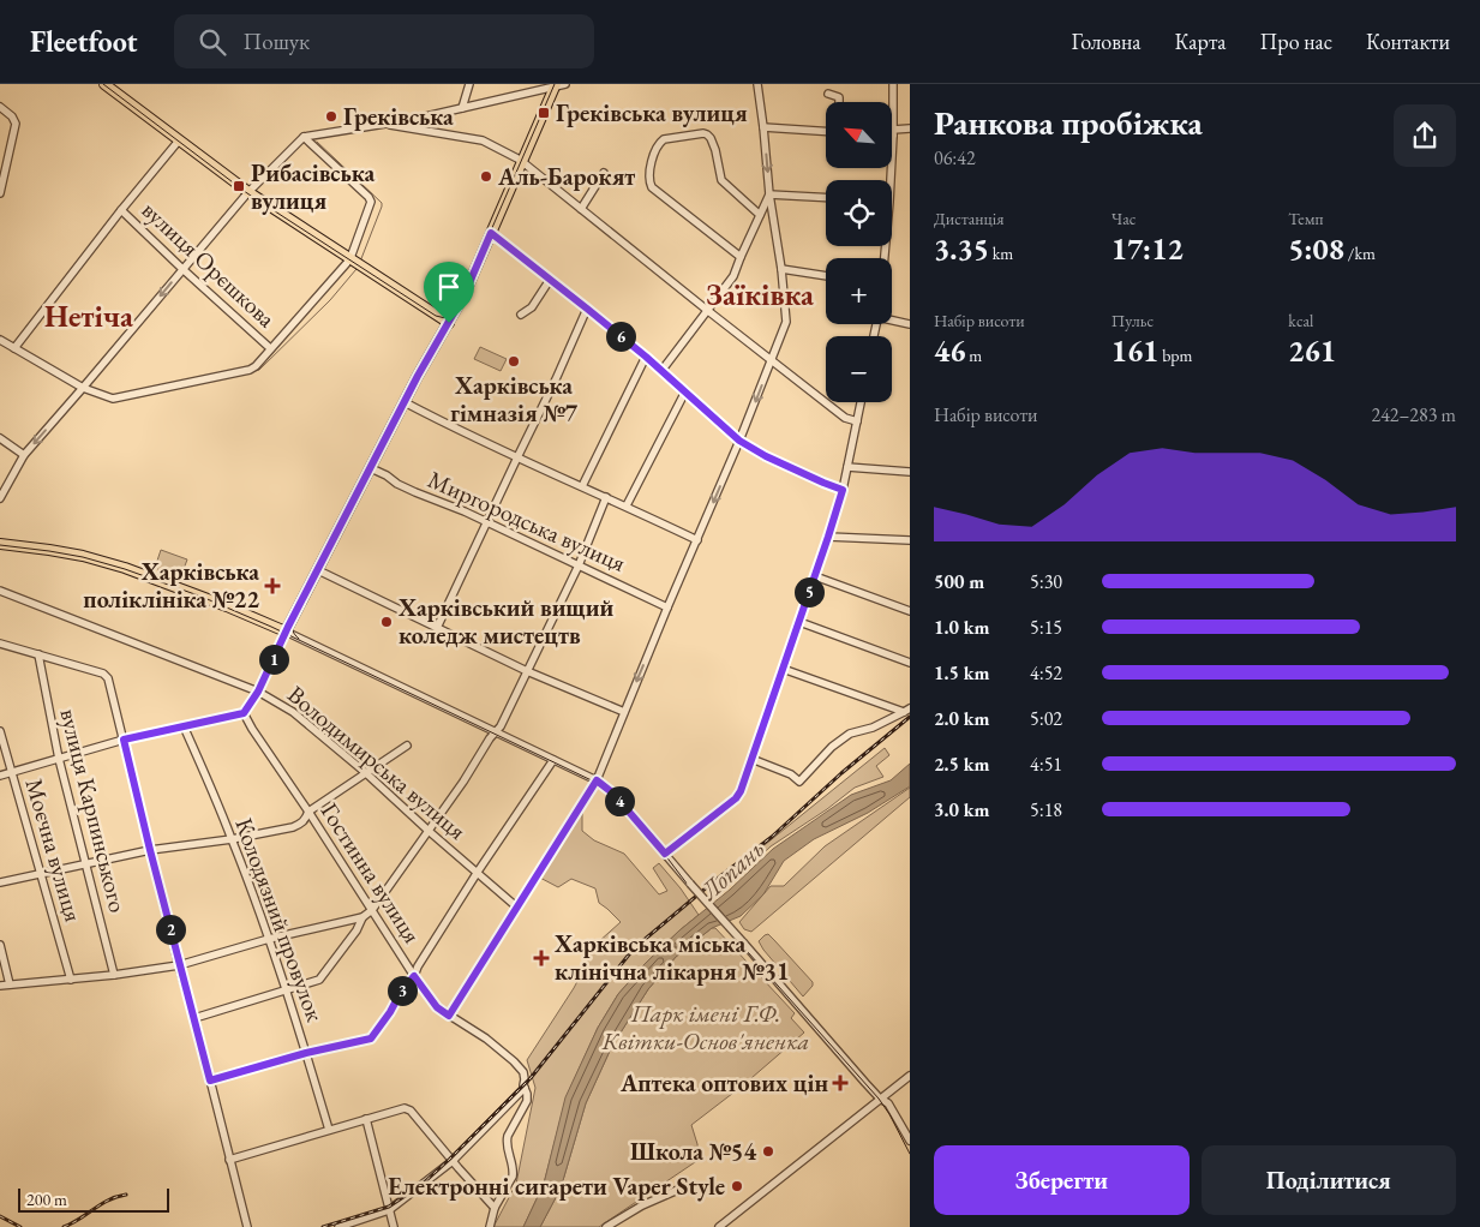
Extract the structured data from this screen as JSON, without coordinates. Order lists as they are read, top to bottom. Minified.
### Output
{"streets":{"street":["вулиця Орєшкова","Миргородська вулиця","Володимирська вулиця","вулиця Карпинського","Моєчна вулиця","Гостинна вулиця","Колодязний провулок"]},"districts":["Заїківка","Нетіча"],"water":["Лопань"],"parks":["Парк імені Г.Ф. Квітки-Основ'яненка"],"places":{"transit":["Греківська вулиця","Рибасівська вулиця"],"other":["Греківська","Аль-Барокят","Харківська гімназія №7","Харківський вищий коледж мистецтв","Школа №54","Електронні сигарети Vaper Style"],"health":["Харківська поліклініка №22","Харківська міська клінічна лікарня №31","Аптека оптових цін"]},"scale_bar":"200 m","north":"top left","page":{"header":"Fleetfoot","search":"Пошук","nav":["Головна","Карта","Про нас","Контакти"],"heading":["Ранкова пробіжка","06:42"],"map_buttons":["+","−"],"stats":[["Дистанція","3.35 km"],["Час","17:12"],["Темп","5:08 /km"],["Набір висоти","46 m"],["Пульс","161 bpm"],["kcal","261"]],"pins":["6","5","1","4","2","3"],"chart":["Набір висоти","242–283 m"],"list":[{"name":"500 m","note":"5:30"},{"name":"1.0 km","note":"5:15"},{"name":"1.5 km","note":"4:52"},{"name":"2.0 km","note":"5:02"},{"name":"2.5 km","note":"4:51"},{"name":"3.0 km","note":"5:18"}],"buttons":["Зберегти","Поділитися"],"scale":"200 m"}}
